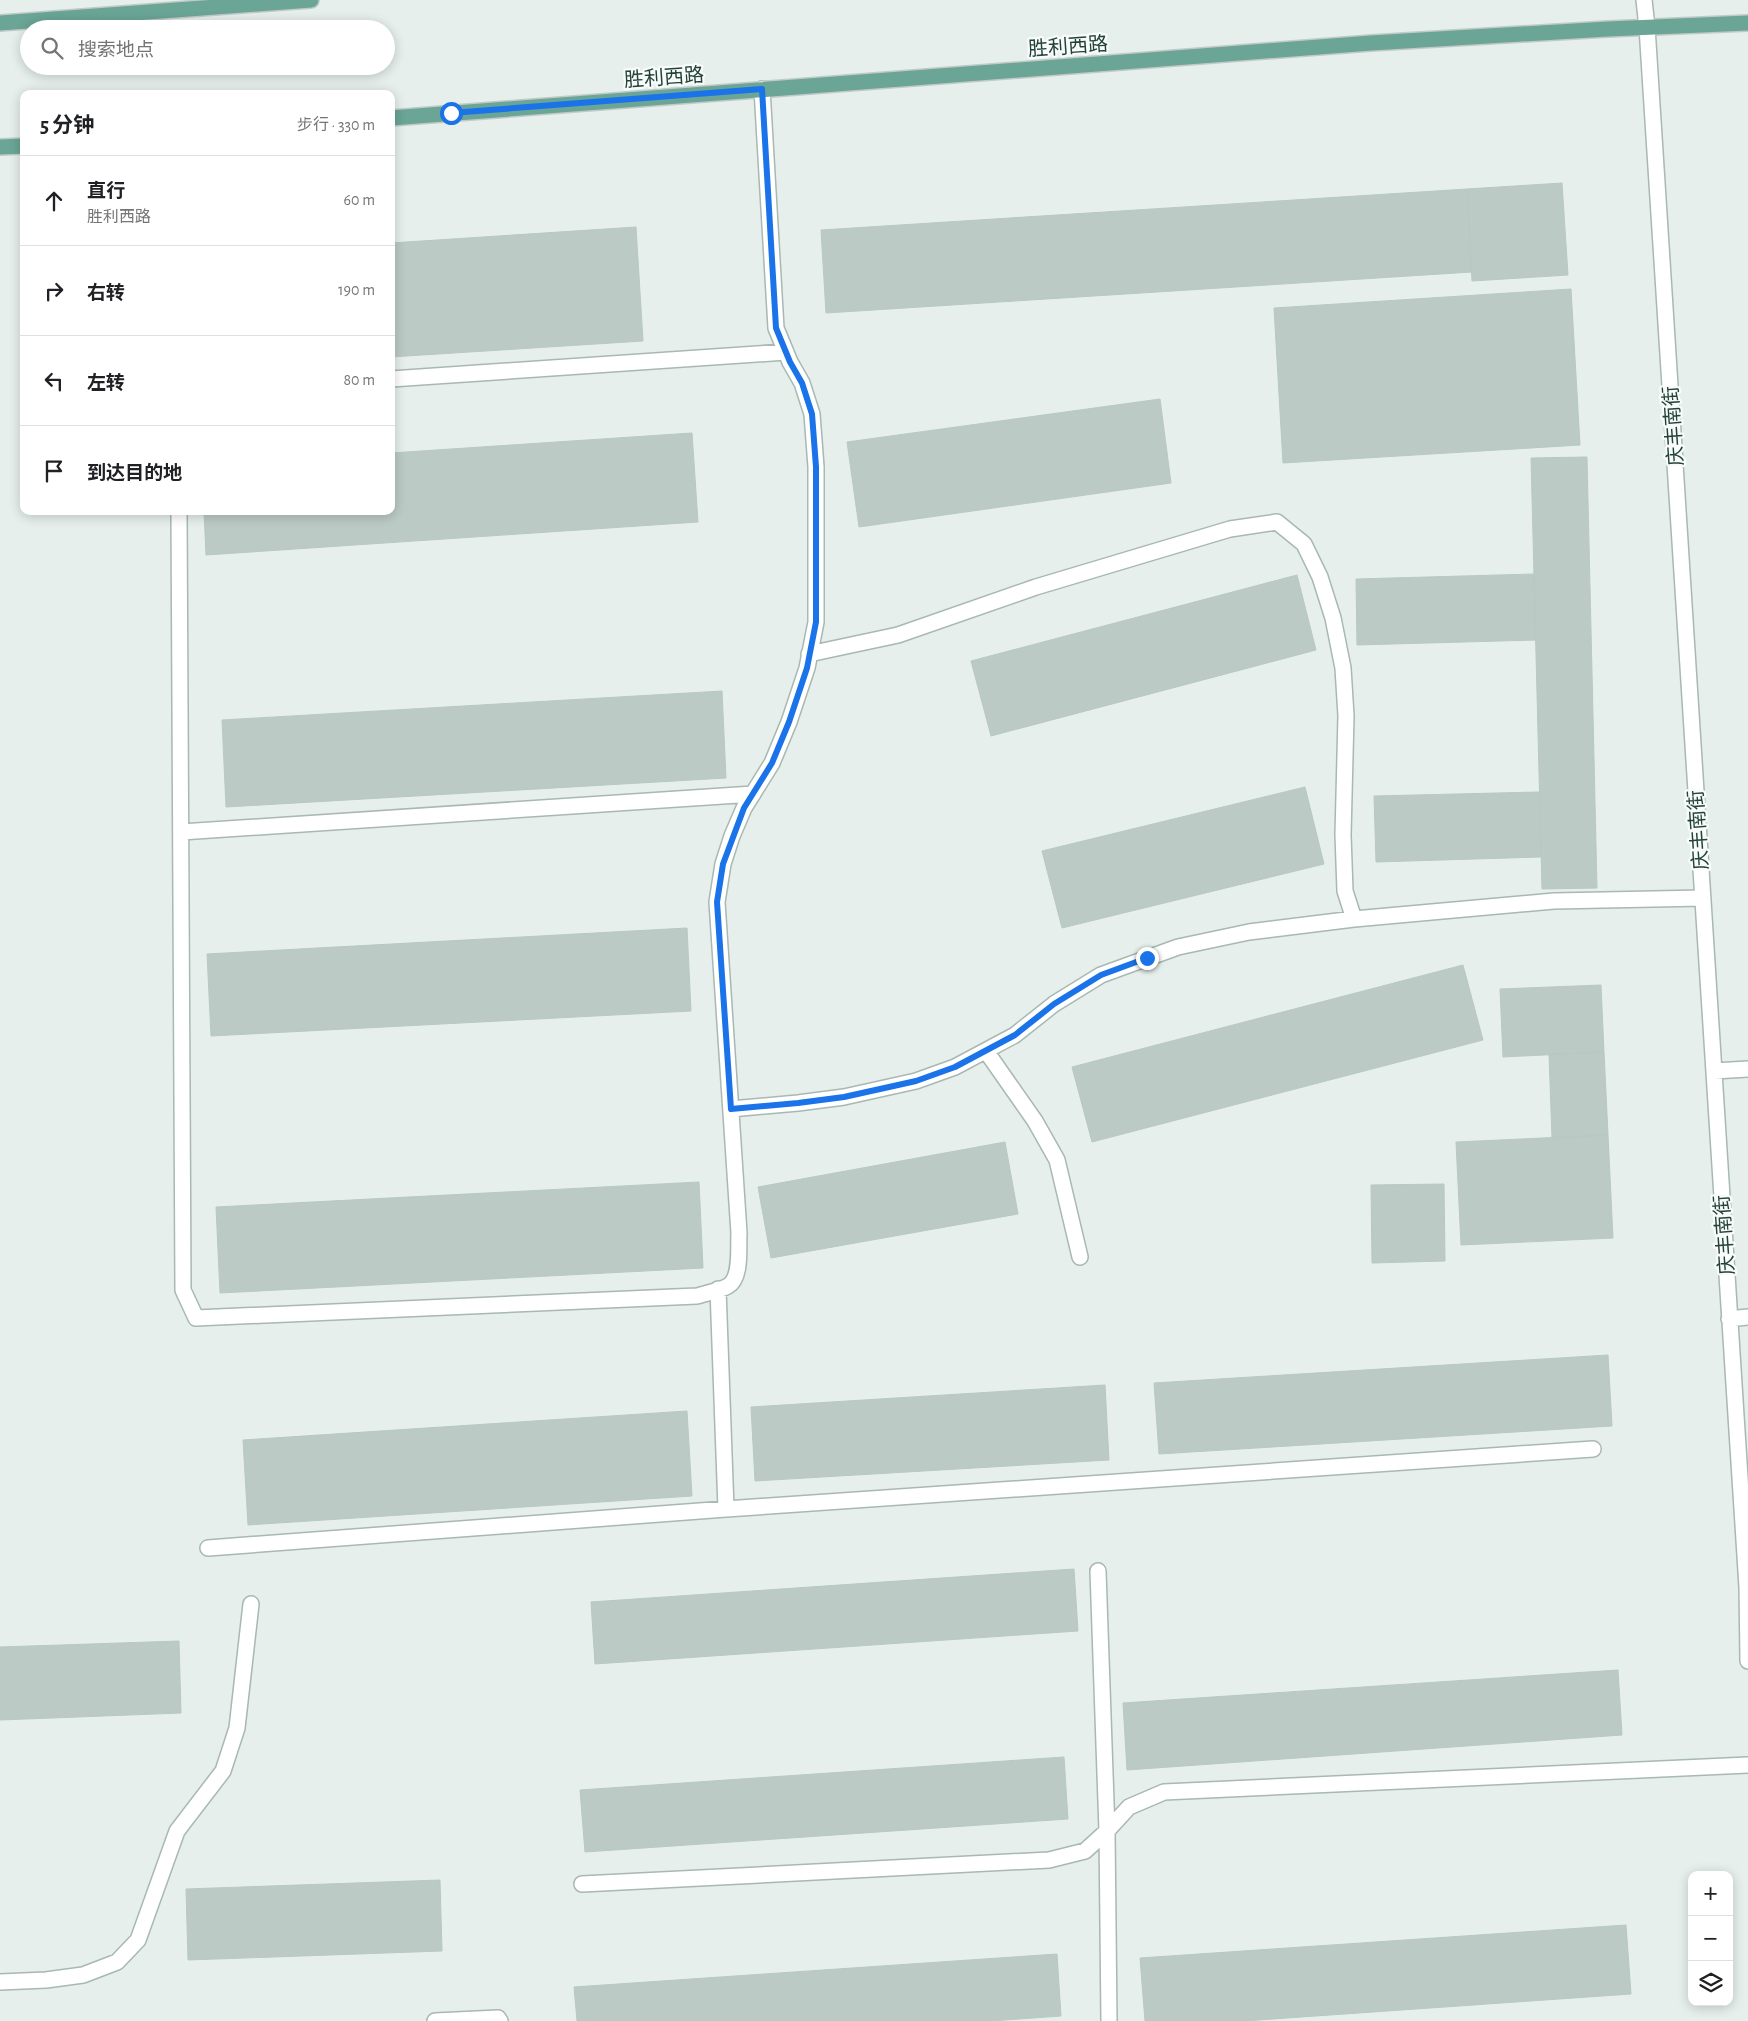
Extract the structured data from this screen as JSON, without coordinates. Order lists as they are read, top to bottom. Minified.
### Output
{"streets":{"main road":["胜利西路"],"street":["庆丰南街"]},"crossings":[["胜利西路","庆丰南街"]],"page":{"search":"搜索地点","heading":["5 分钟","步行 · 330 m"],"list":[["直行","胜利西路","60 m"],["右转","190 m"],["左转","80 m"],"到达目的地"],"map_buttons":["+","−"]}}
